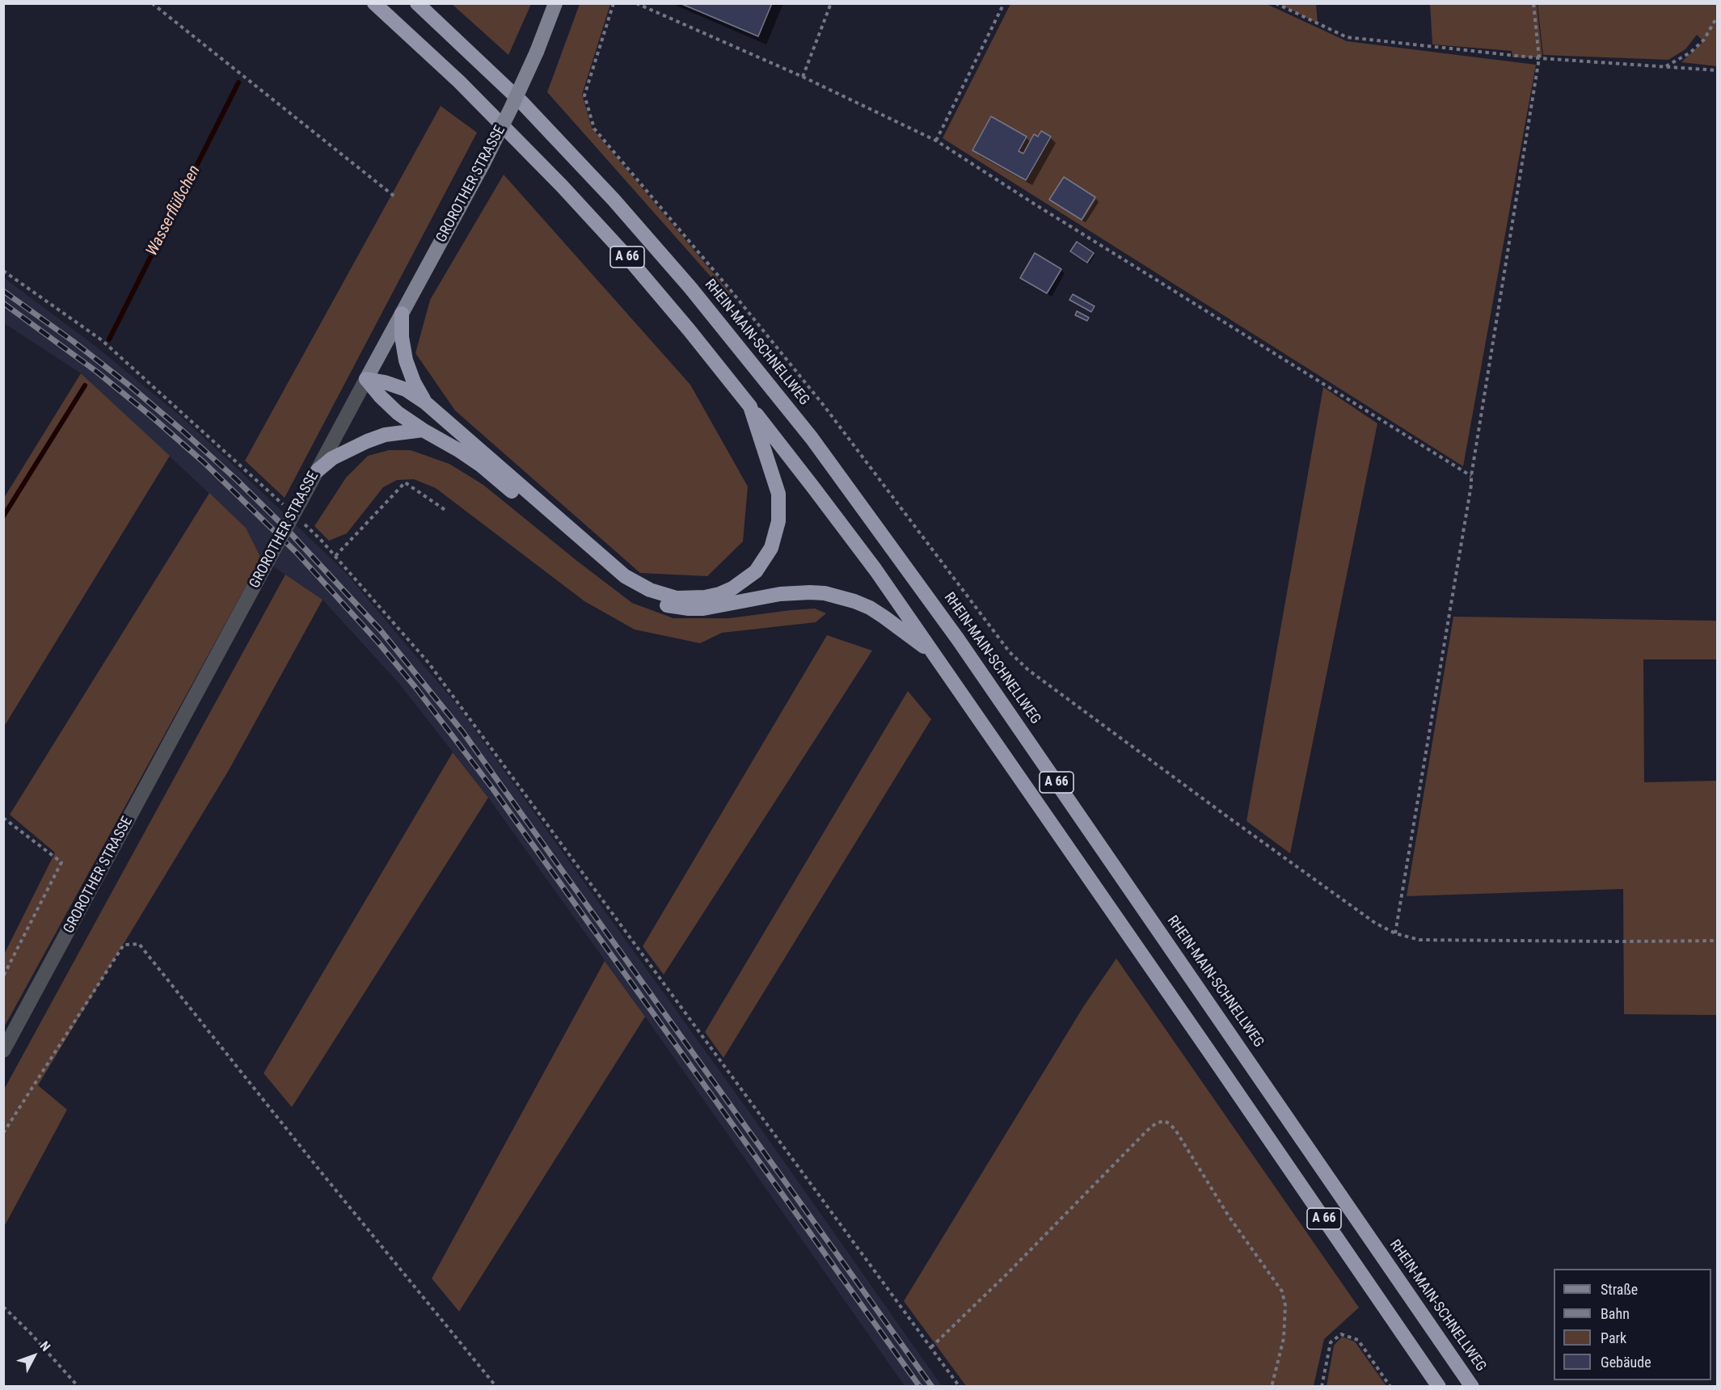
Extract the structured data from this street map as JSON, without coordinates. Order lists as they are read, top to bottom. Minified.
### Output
{"streets":{"highway":["A 66","RHEIN-MAIN-SCHNELLWEG"],"main road":["GROROTHER STRASSE"]},"water":["Wasserflüßchen"],"legend":["Straße","Bahn","Park","Gebäude"],"north":"top right"}
